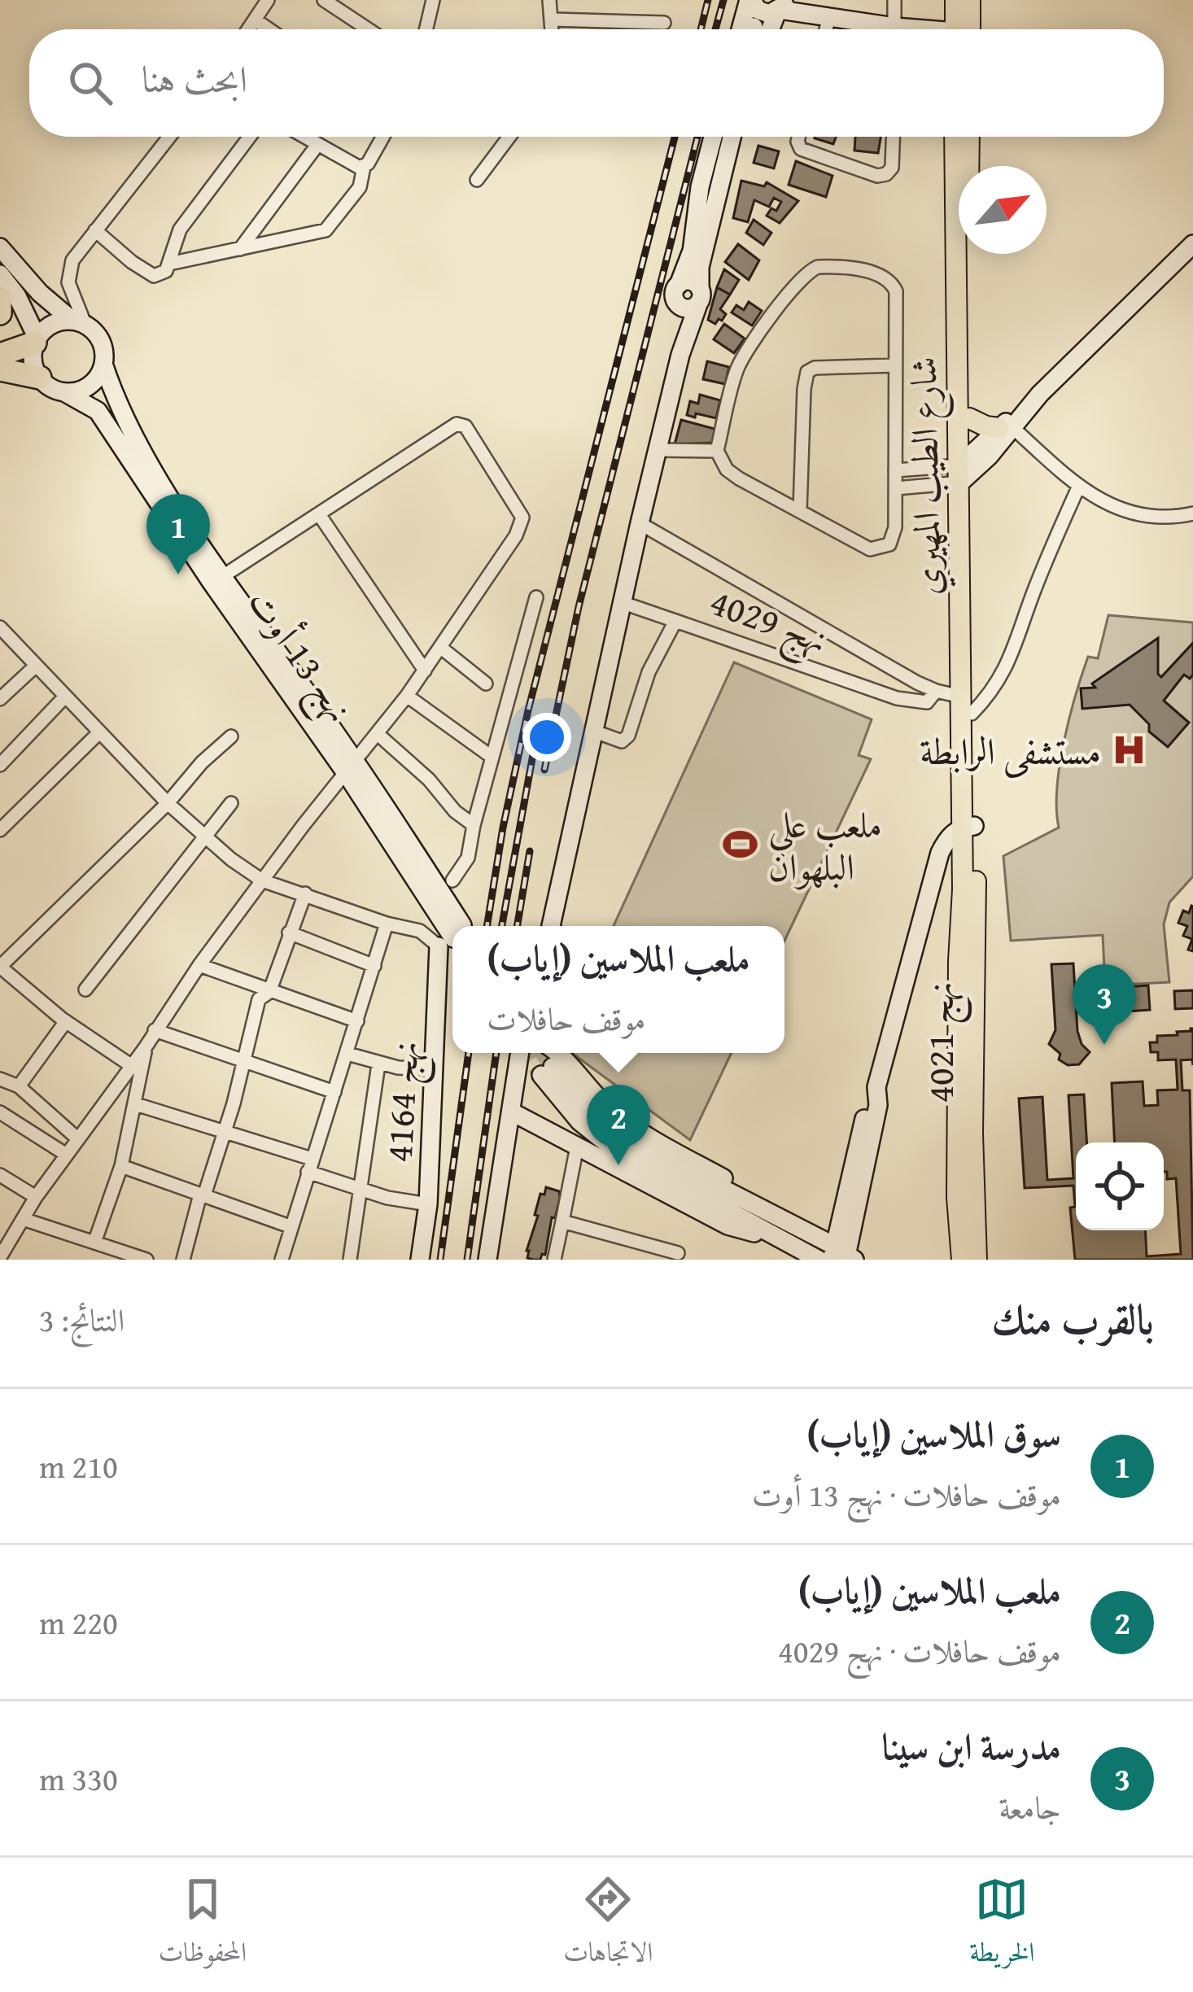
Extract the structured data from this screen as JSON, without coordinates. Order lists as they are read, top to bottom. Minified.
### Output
{"streets":{"main road":["شارع الطيب المهيري","نهج 13 أوت","نهج 4021","نهج 4164"],"street":["نهج 4029"]},"crossings":[["شارع الطيب المهيري","نهج 4021"]],"places":{"hospital":["مستشفى الرابطة"],"sports":["ملعب علي البلهوان"]},"north":"top right","page":{"search":"ابحث هنا","pins":["1","3","2"],"popup":["ملعب الملاسين (إياب)","موقف حافلات"],"heading":["بالقرب منك","النتائج: 3"],"list":[{"mark":"1","name":"سوق الملاسين (إياب)","note":"موقف حافلات · نهج 13 أوت","value":"210 m"},{"mark":"2","name":"ملعب الملاسين (إياب)","note":"موقف حافلات · نهج 4029","value":"220 m"},{"mark":"3","name":"مدرسة ابن سينا","note":"جامعة","value":"330 m"}],"nav":["الخريطة","الاتجاهات","المحفوظات"]}}
